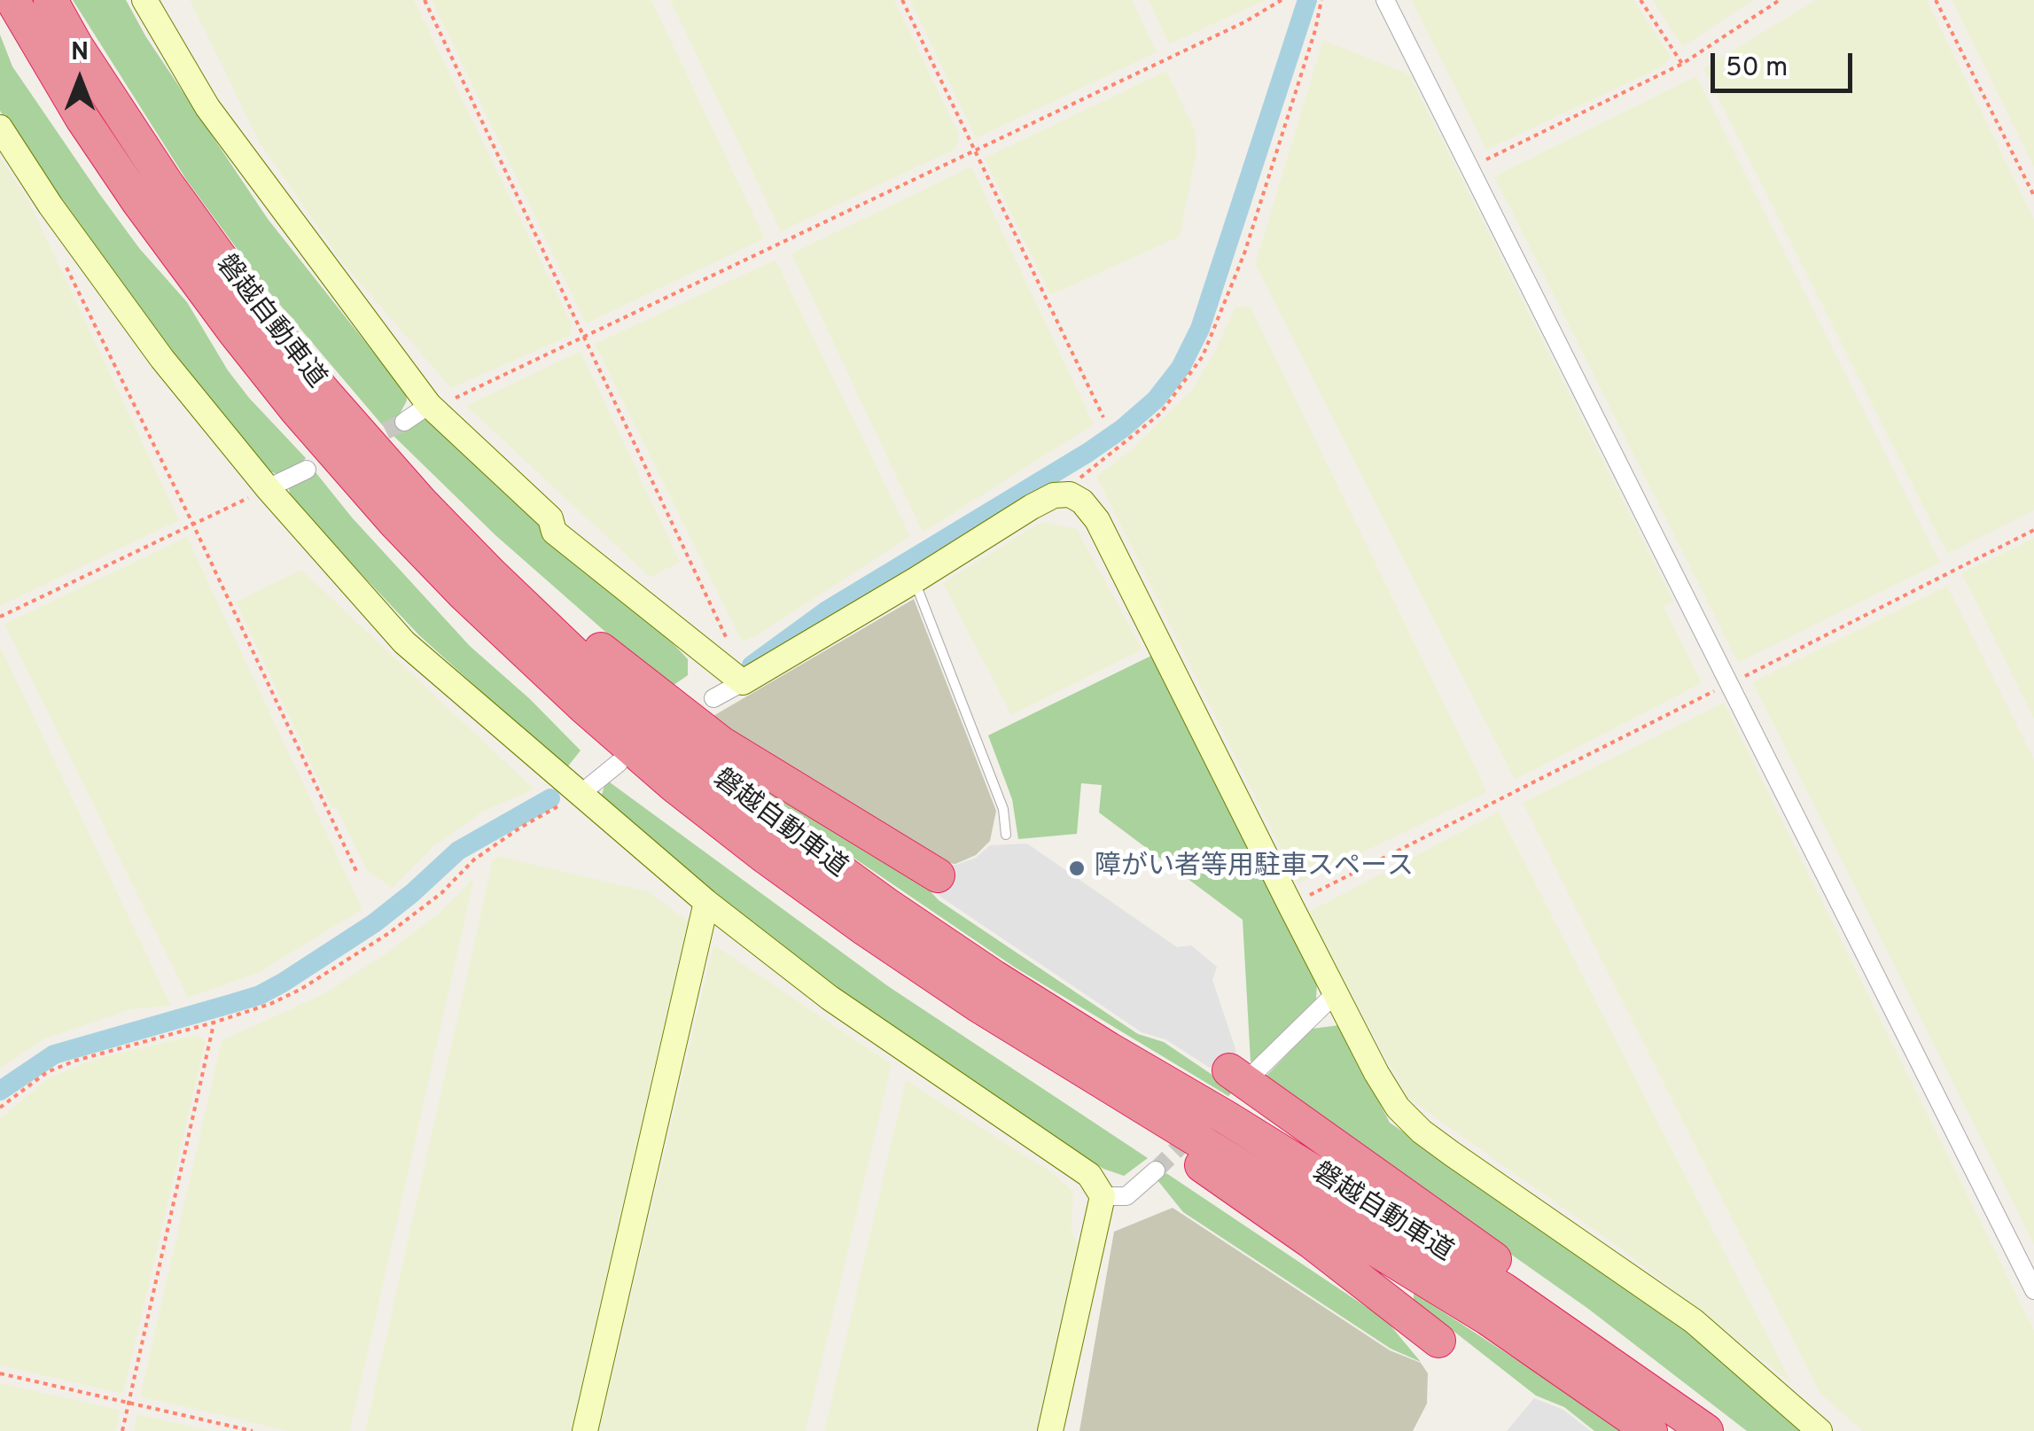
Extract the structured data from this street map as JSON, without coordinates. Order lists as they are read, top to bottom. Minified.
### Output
{"streets":{"highway":["磐越自動車道"]},"places":["障がい者等用駐車スペース"],"scale_bar":"50 m","north":"top"}
